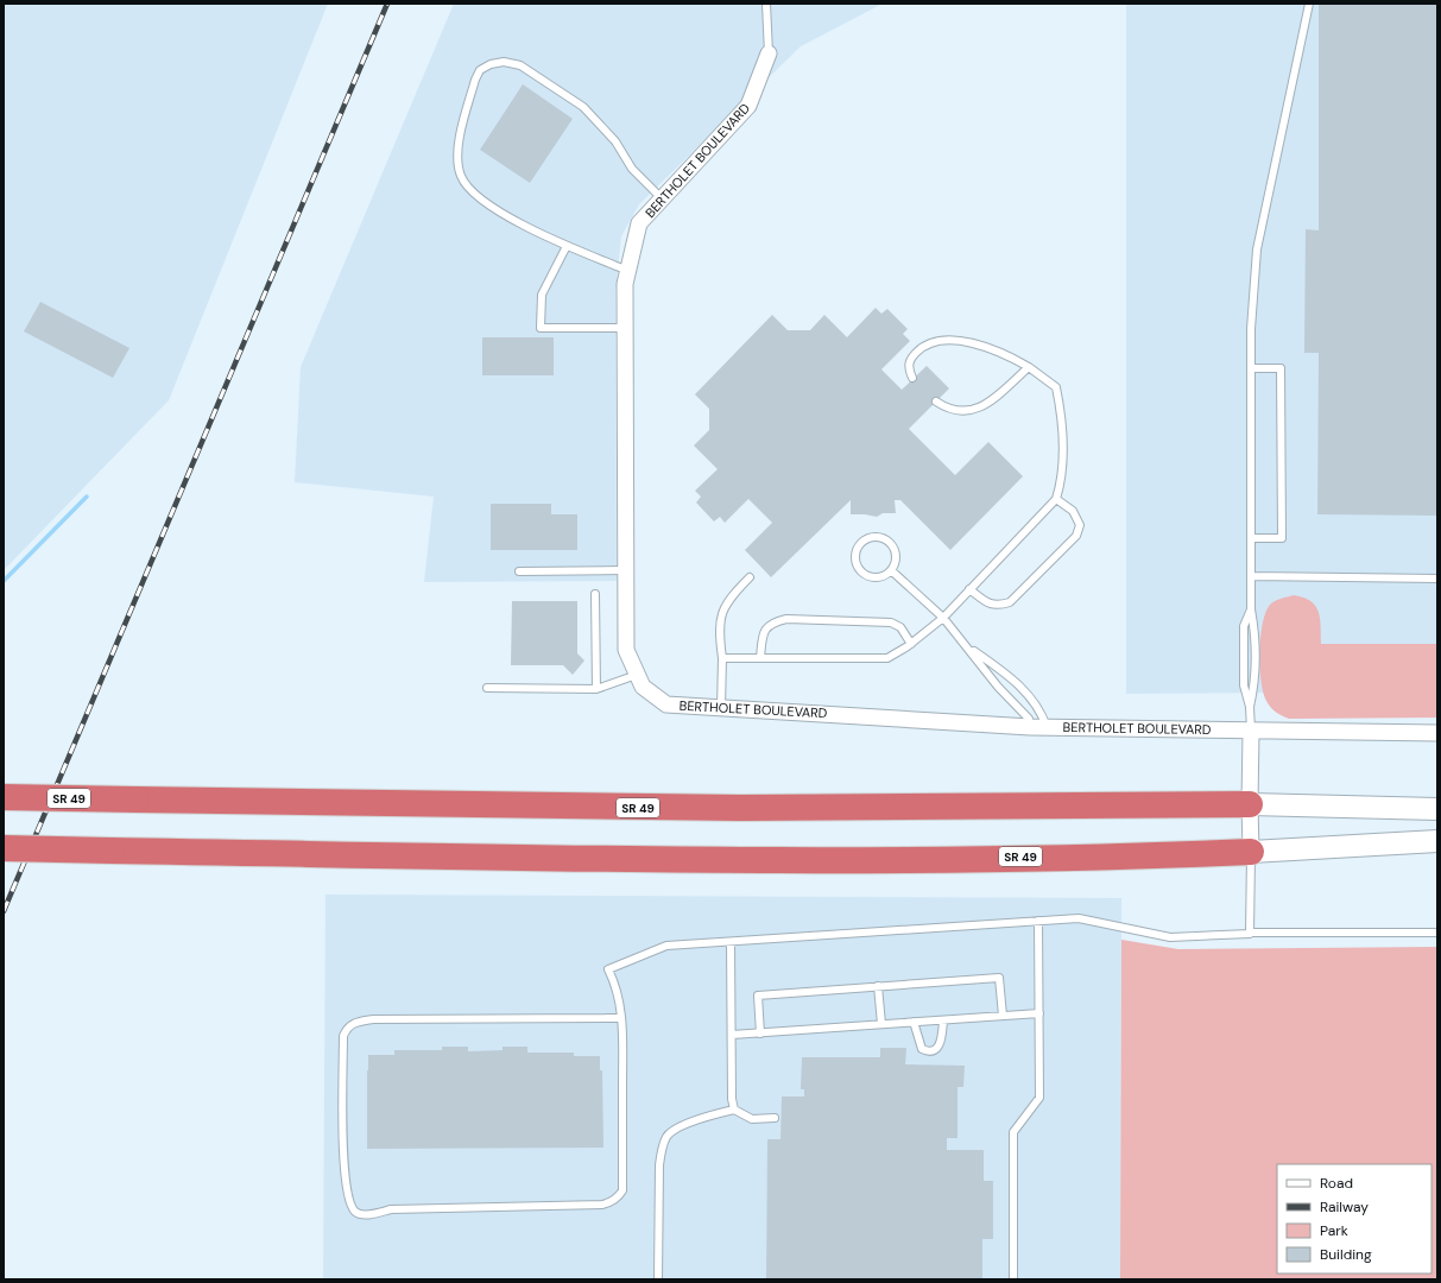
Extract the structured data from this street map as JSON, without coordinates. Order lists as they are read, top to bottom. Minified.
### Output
{"streets":{"highway":["SR 49"],"street":["BERTHOLET BOULEVARD"]},"legend":["Road","Railway","Park","Building"]}
